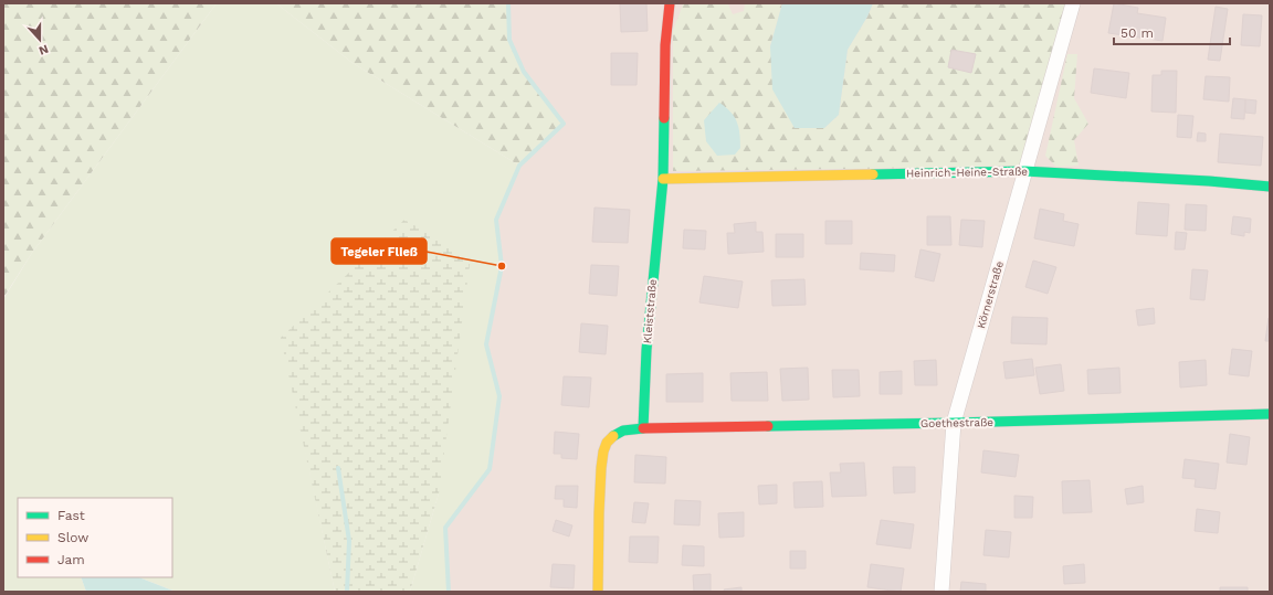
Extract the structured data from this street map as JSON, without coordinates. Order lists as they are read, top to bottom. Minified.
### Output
{"streets":{"street":["Heinrich-Heine-Straße","Körnerstraße","Kleiststraße","Goethestraße"]},"crossings":[["Heinrich-Heine-Straße","Körnerstraße"],["Heinrich-Heine-Straße","Kleiststraße"],["Körnerstraße","Goethestraße"],["Kleiststraße","Goethestraße"]],"places":["Tegeler Fließ"],"legend":["Fast","Slow","Jam"],"scale_bar":"50 m","north":"bottom"}
